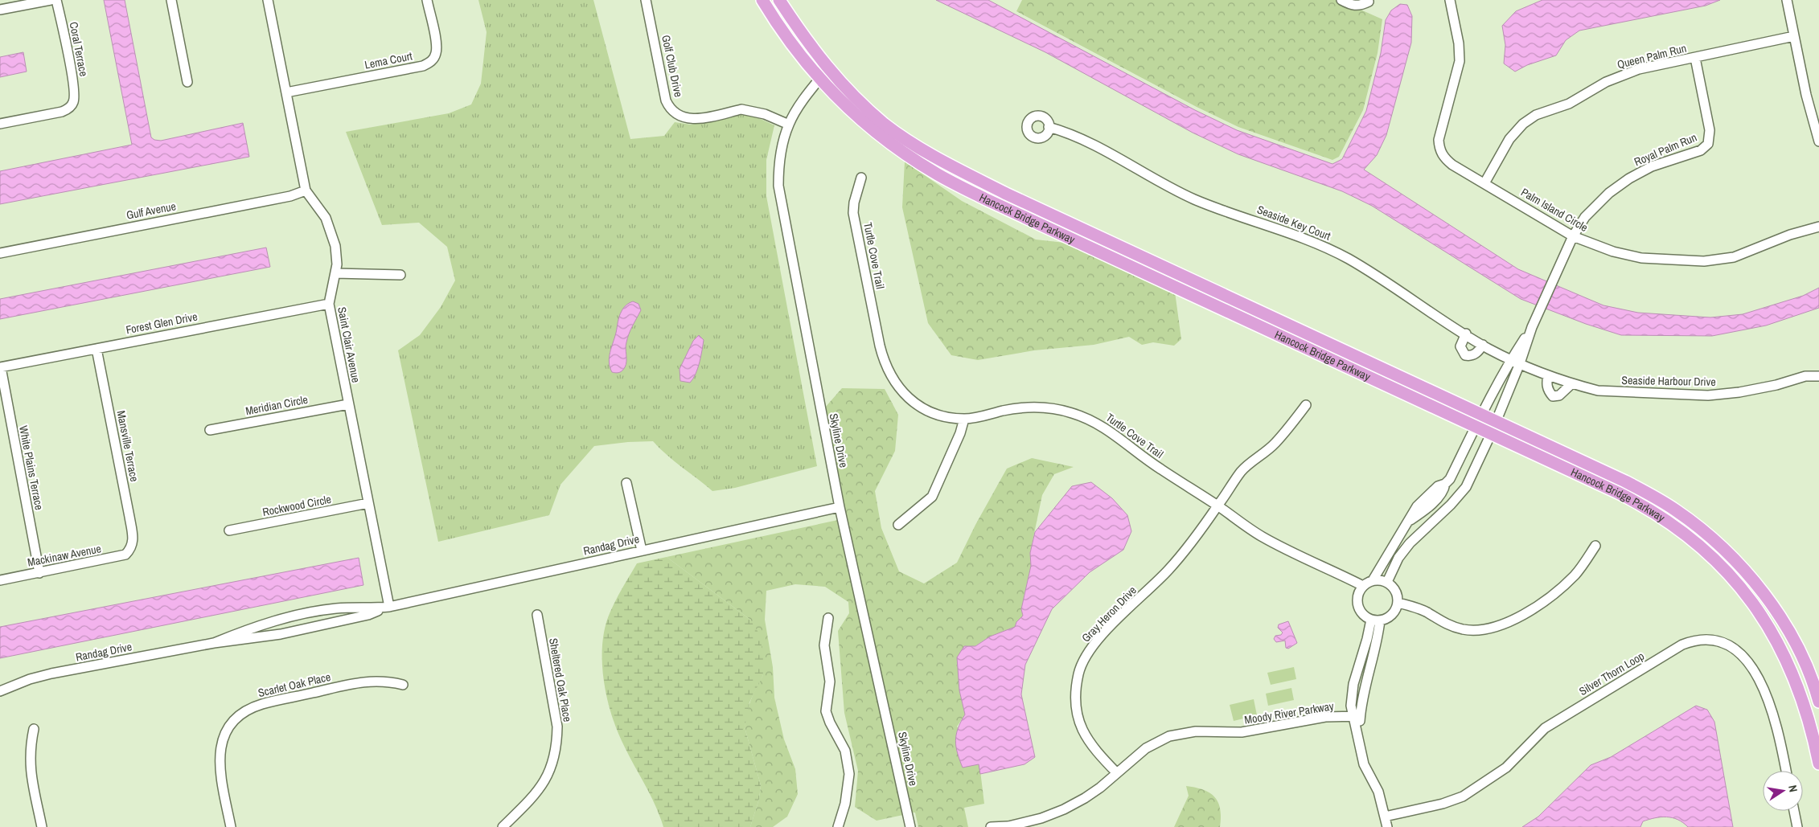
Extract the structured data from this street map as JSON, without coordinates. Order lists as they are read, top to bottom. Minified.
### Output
{"streets":{"main road":["Hancock Bridge Parkway"],"street":["Coral Terrace","Queen Palm Run","Lema Court","Golf Club Drive","Royal Palm Run","Palm Island Circle","Gulf Avenue","Seaside Key Court","Turtle Cove Trail","Forest Glen Drive","Saint Clair Avenue","Seaside Harbour Drive","Meridian Circle","Skyline Drive","Mansville Terrace","White Plains Terrace","Rockwood Circle","Randag Drive","Mackinaw Avenue","Gray Heron Drive","Silver Thorn Loop","Sheltered Oak Place","Scarlet Oak Place","Moody River Parkway"]},"crossings":[["Queen Palm Run","Royal Palm Run"],["Queen Palm Run","Palm Island Circle"],["Lema Court","Saint Clair Avenue"],["Golf Club Drive","Skyline Drive"],["Royal Palm Run","Palm Island Circle"],["Royal Palm Run","Hancock Bridge Parkway"],["Royal Palm Run","Seaside Key Court"],["Royal Palm Run","Turtle Cove Trail"],["Royal Palm Run","Seaside Harbour Drive"],["Gulf Avenue","Saint Clair Avenue"],["Hancock Bridge Parkway","Skyline Drive"],["Seaside Key Court","Seaside Harbour Drive"],["Turtle Cove Trail","Gray Heron Drive"],["Forest Glen Drive","Saint Clair Avenue"],["Forest Glen Drive","Mansville Terrace"],["Forest Glen Drive","White Plains Terrace"],["Saint Clair Avenue","Meridian Circle"],["Saint Clair Avenue","Rockwood Circle"],["Saint Clair Avenue","Randag Drive"],["Skyline Drive","Randag Drive"],["Mansville Terrace","Mackinaw Avenue"],["White Plains Terrace","Mackinaw Avenue"],["Gray Heron Drive","Moody River Parkway"]],"north":"right"}
